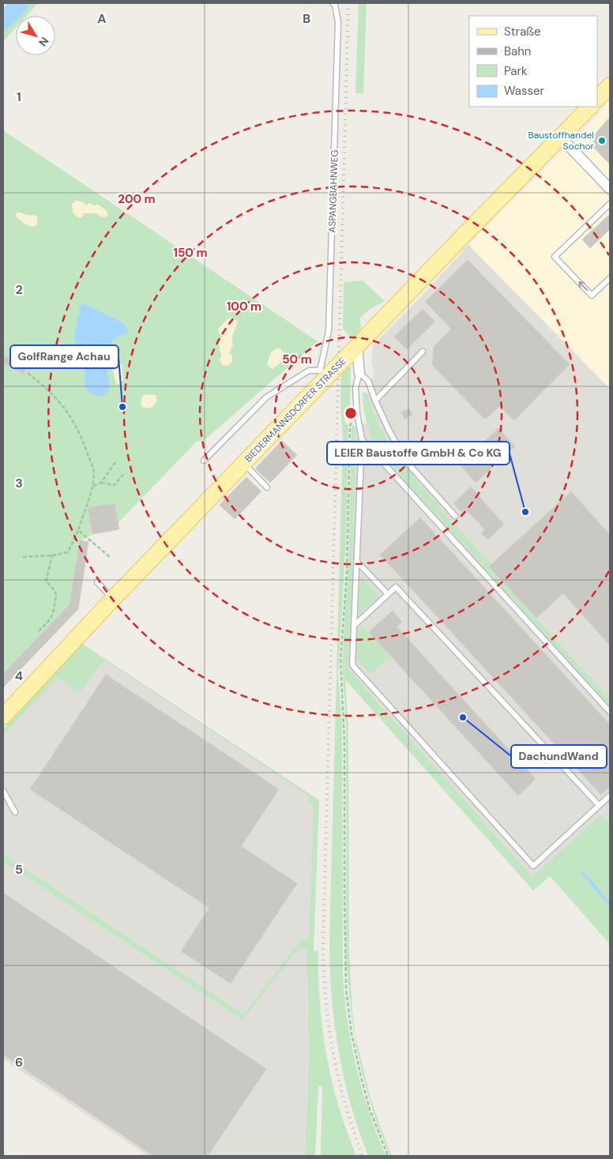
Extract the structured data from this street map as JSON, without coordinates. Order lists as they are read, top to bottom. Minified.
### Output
{"streets":{"main road":["BIEDERMANNSDORFER STRASSE"],"lane":["ASPANGBAHNWEG"]},"crossings":[["ASPANGBAHNWEG","BIEDERMANNSDORFER STRASSE"]],"places":["Baustoffhandel Sochor","GolfRange Achau","LEIER Baustoffe GmbH & Co KG","DachundWand"],"legend":["Straße","Bahn","Park","Wasser"],"north":"bottom right","grid":{"columns":["A","B"],"rows":["1","2","3","4","5","6"]},"rings":["200 m","150 m","100 m","50 m"]}
